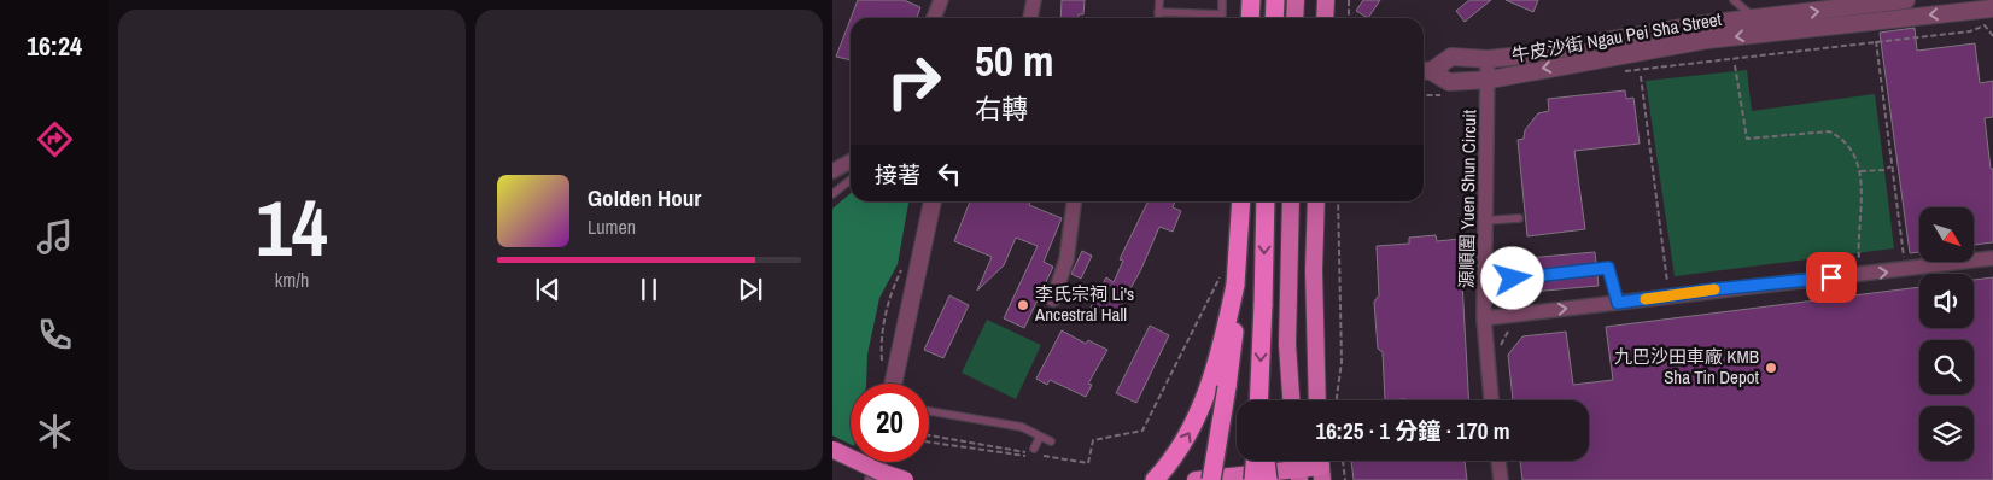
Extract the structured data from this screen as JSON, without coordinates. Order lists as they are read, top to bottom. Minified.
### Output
{"streets":{"street":["牛皮沙街 Ngau Pei Sha Street","源順圍 Yuen Shun Circuit"]},"crossings":[["牛皮沙街 Ngau Pei Sha Street","源順圍 Yuen Shun Circuit"]],"places":["李氏宗祠 Li's Ancestral Hall","九巴沙田車廠 KMB Sha Tin Depot"],"north":"bottom right","page":{"tabs":"16:24","tile":["14","km/h"],"turn":["50 m","右轉"],"then":"接著","song":["Golden Hour","Lumen"],"limit":"20","trip":"16:25 · 1 分鐘 · 170 m"}}
